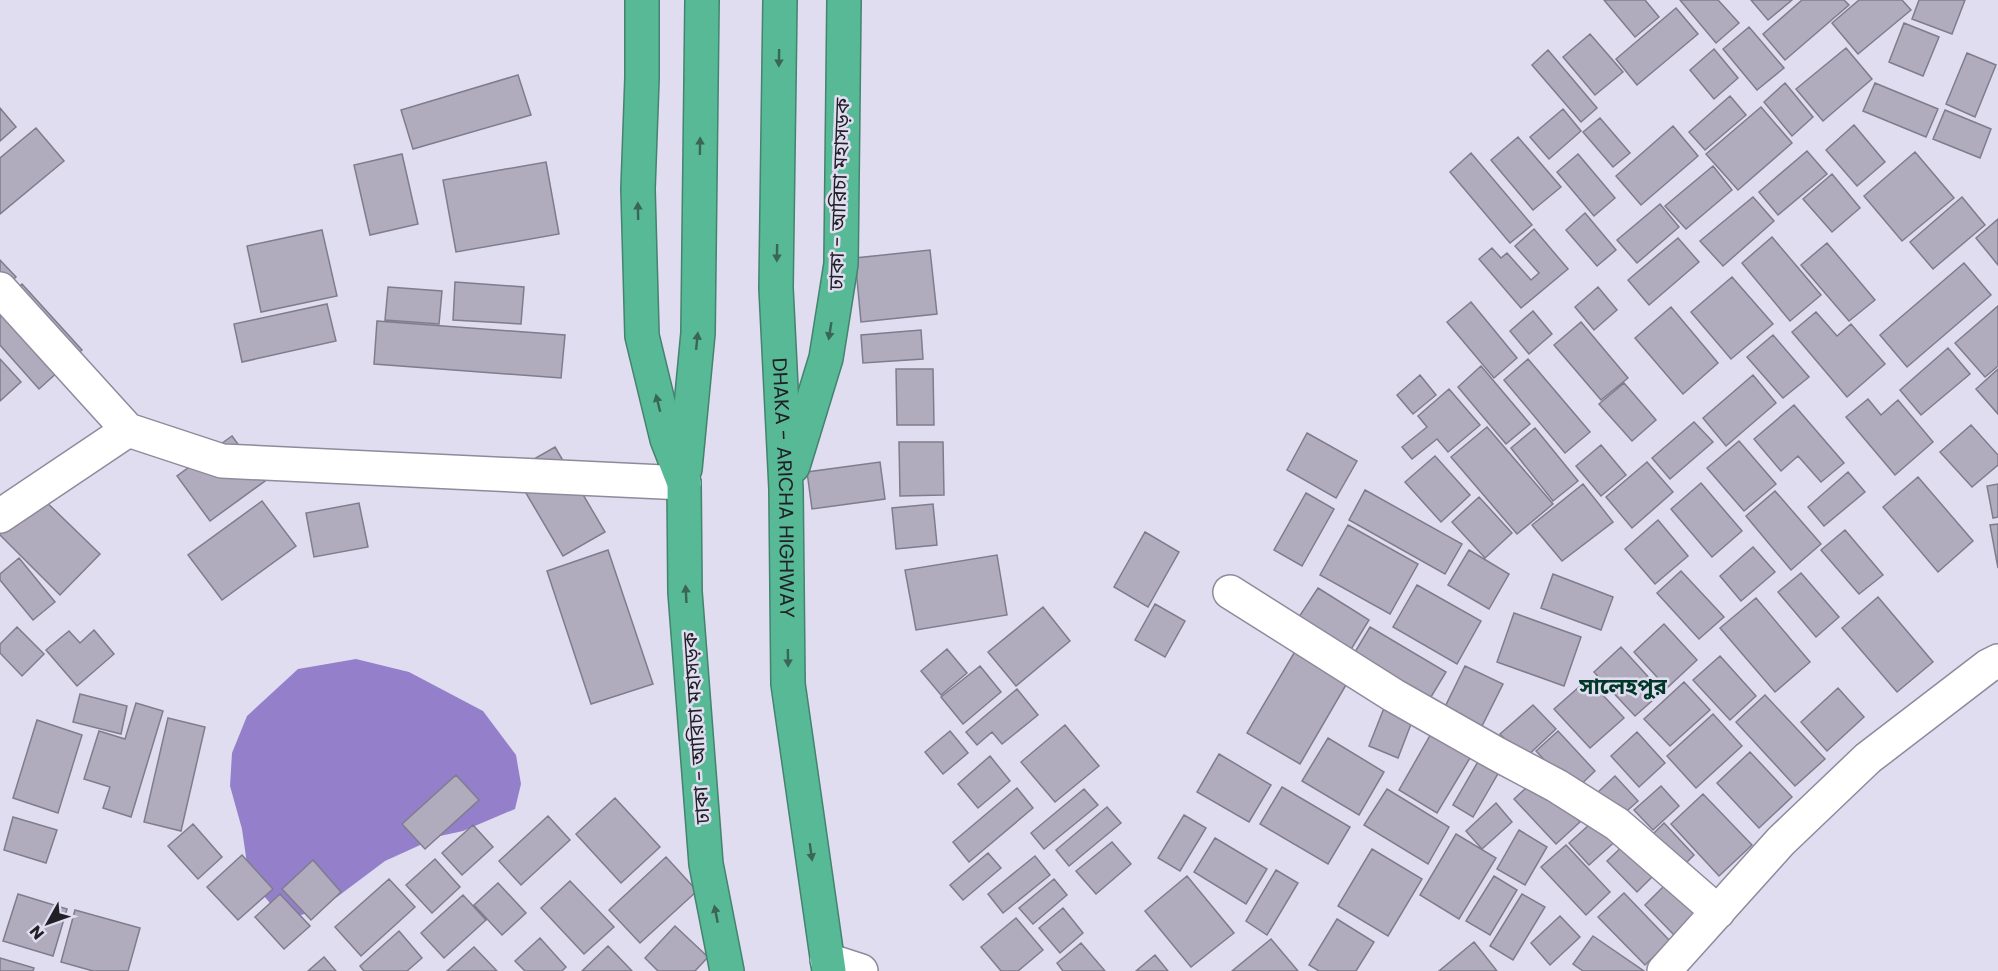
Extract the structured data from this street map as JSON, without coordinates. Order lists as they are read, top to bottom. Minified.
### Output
{"streets":{"highway":["ঢাকা - আরিচা মহাসড়ক","DHAKA - ARICHA HIGHWAY"]},"crossings":[["ঢাকা - আরিচা মহাসড়ক","DHAKA - ARICHA HIGHWAY"]],"one_way":["DHAKA - ARICHA HIGHWAY"],"districts":["সালেহপুর"],"north":"bottom left"}
